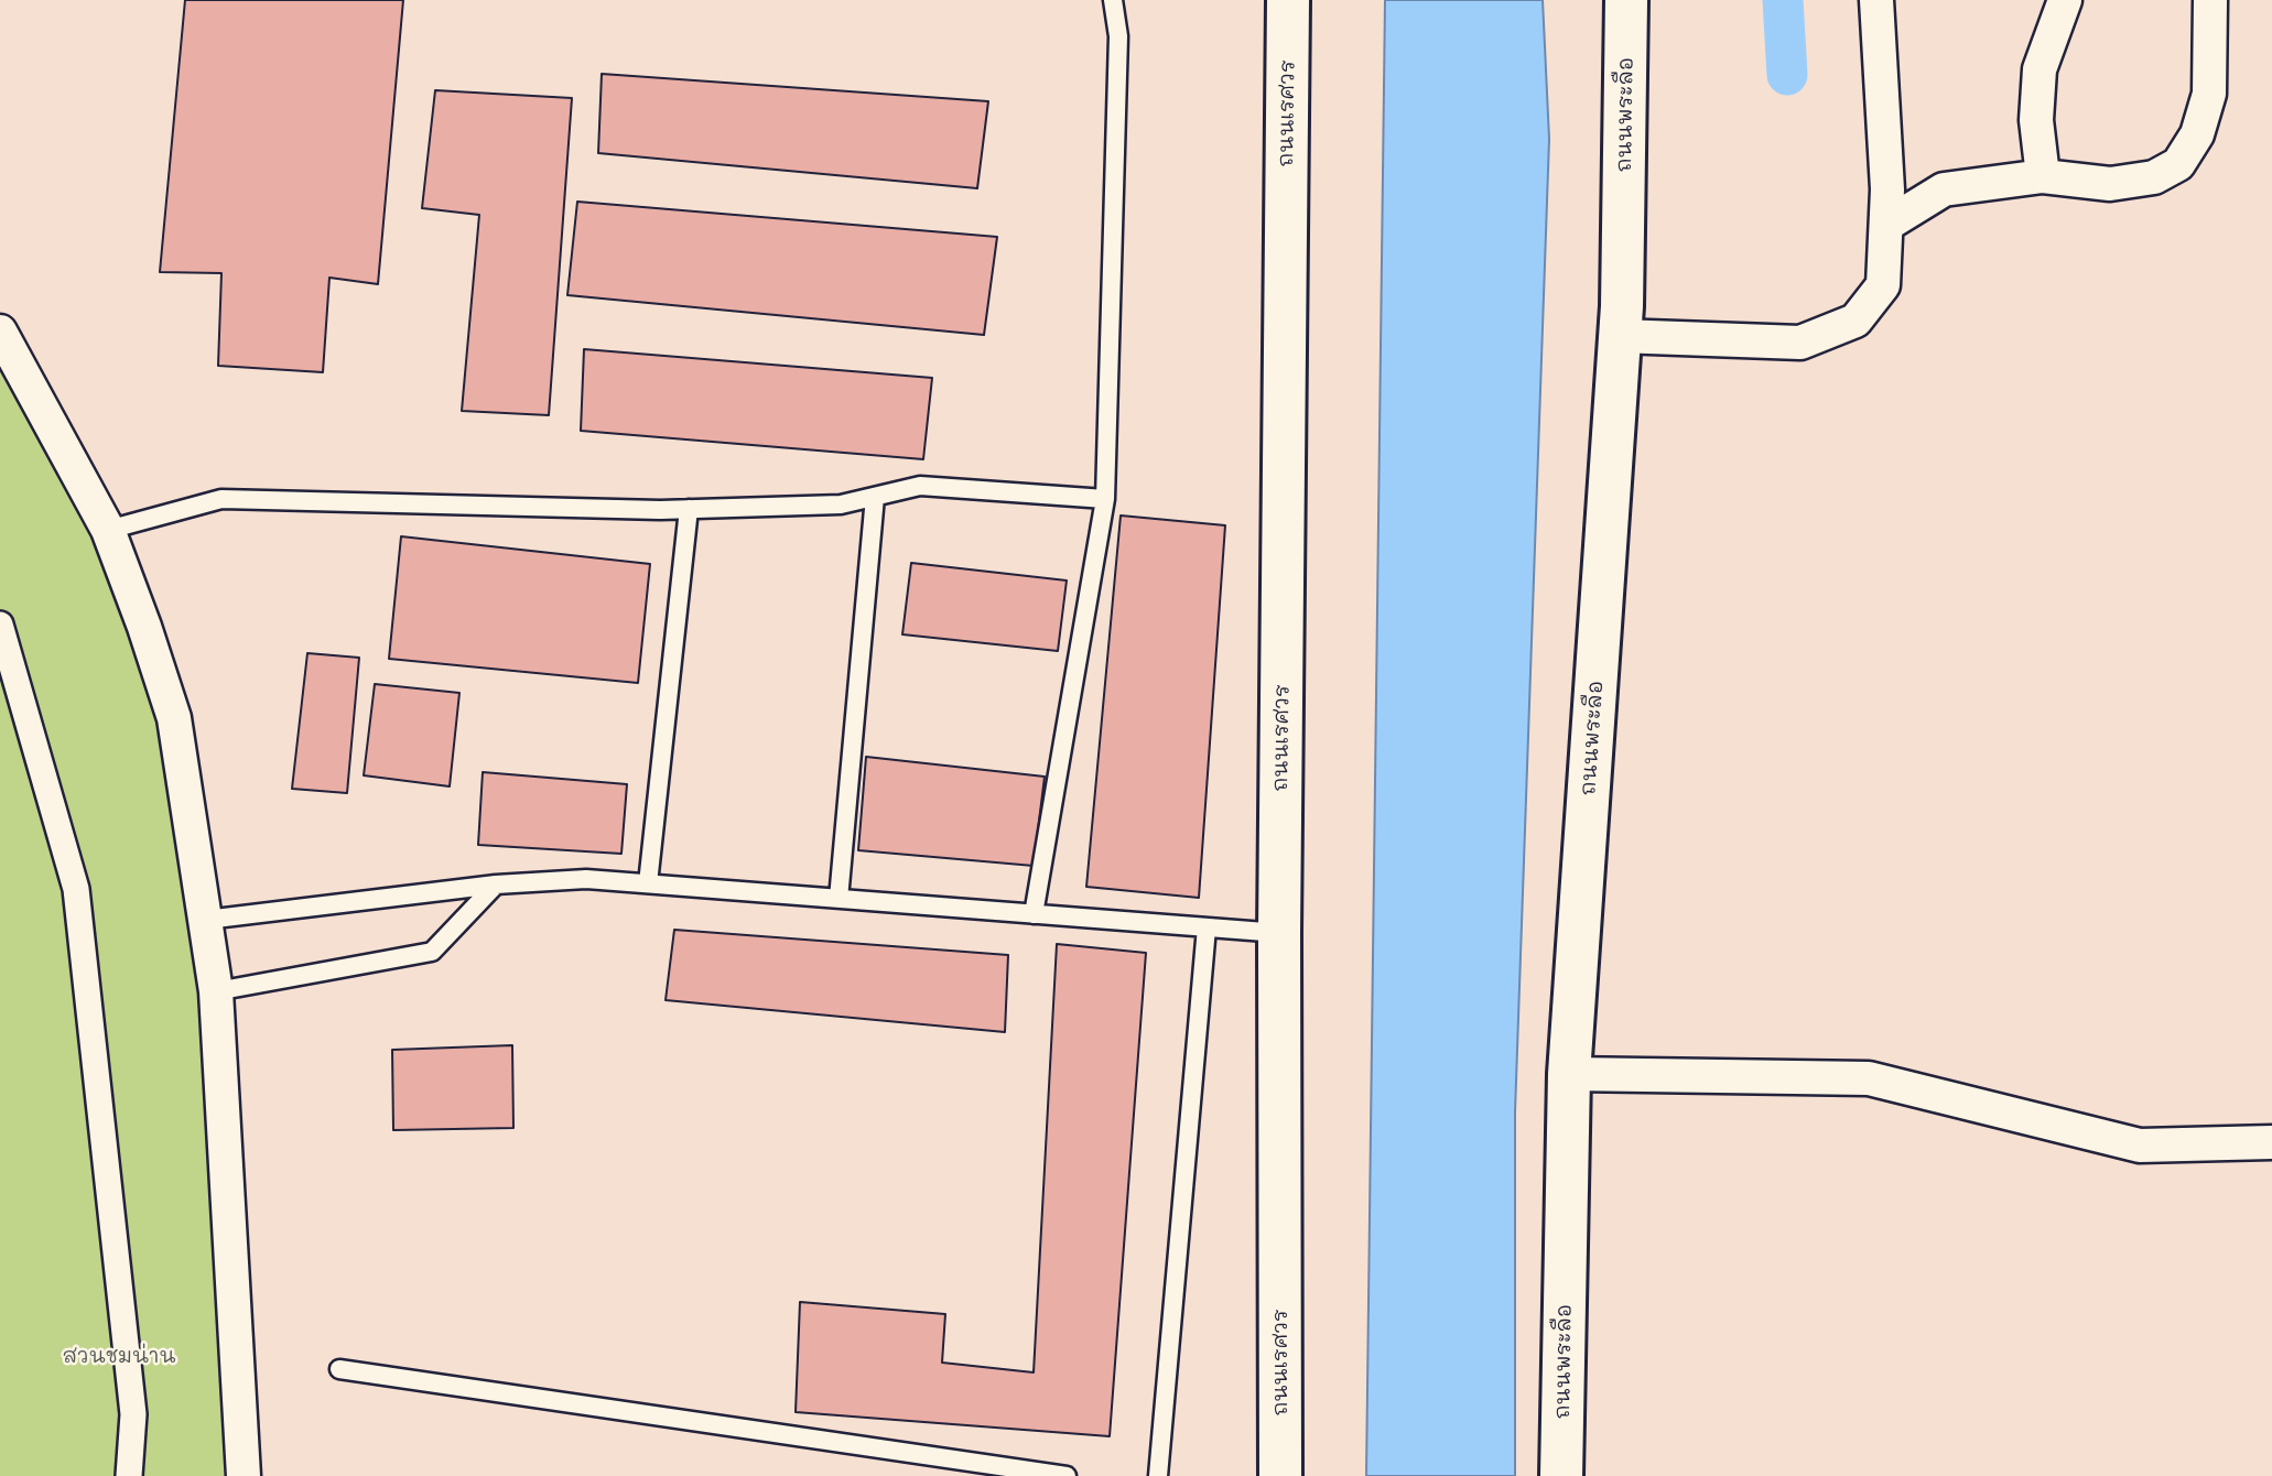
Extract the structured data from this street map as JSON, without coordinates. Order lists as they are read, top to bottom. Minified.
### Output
{"streets":{"street":["ถนนเรศวร","ถนนพระลือ"]},"parks":["สวนชมน่าน"]}
